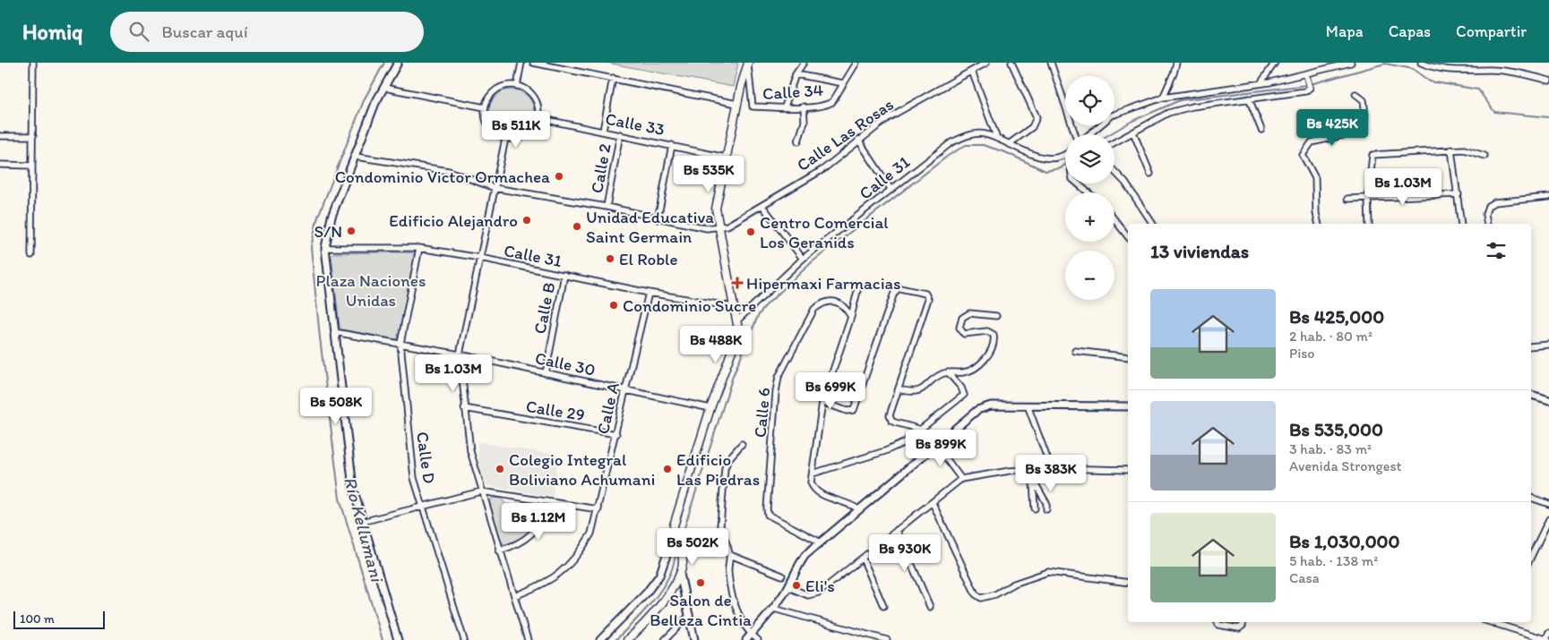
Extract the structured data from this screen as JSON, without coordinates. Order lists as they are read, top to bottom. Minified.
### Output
{"streets":{"street":["Calle 34","Calle 33","Calle Las Rosas","Calle 2","Calle 31","Calle B","Calle 30","Calle A","Calle 29","Calle 6","Calle D"]},"crossings":[["Calle 33","Calle 2"],["Calle 31","Calle B"],["Calle 31","Calle A"],["Calle 31","Calle D"],["Calle B","Calle 30"],["Calle 30","Calle A"],["Calle 30","Calle D"],["Calle A","Calle 29"]],"water":["Río Kellumani"],"parks":["Plaza Naciones Unidas"],"places":{"other":["Condominio Victor Ormachea","Edificio Alejandro","Unidad Educativa Saint Germain","S/N","Centro Comercial Los Geranids","El Roble","Condominio Sucre","Colegio Integral Boliviano Achumani","Edificio Las Piedras","Salon de Belleza Cintia","Eli's"],"health":["Hipermaxi Farmacias"]},"scale_bar":"100 m","page":{"header":"Homiq","search":"Buscar aquí","nav":["Mapa","Capas","Compartir"],"map_buttons":["+","−"],"price":["Bs 425K","Bs 511K","Bs 535K","Bs 1.03M","Bs 488K","Bs 1.03M","Bs 699K","Bs 508K","Bs 899K","Bs 383K","Bs 1.12M","Bs 502K","Bs 930K"],"heading":"13 viviendas","list":[{"name":"Bs 425,000","note":"2 hab. · 80 m² · Piso"},{"name":"Bs 535,000","note":"3 hab. · 83 m² · Avenida Strongest"},{"name":"Bs 1,030,000","note":"5 hab. · 138 m² · Casa"}],"scale":"100 m"}}
